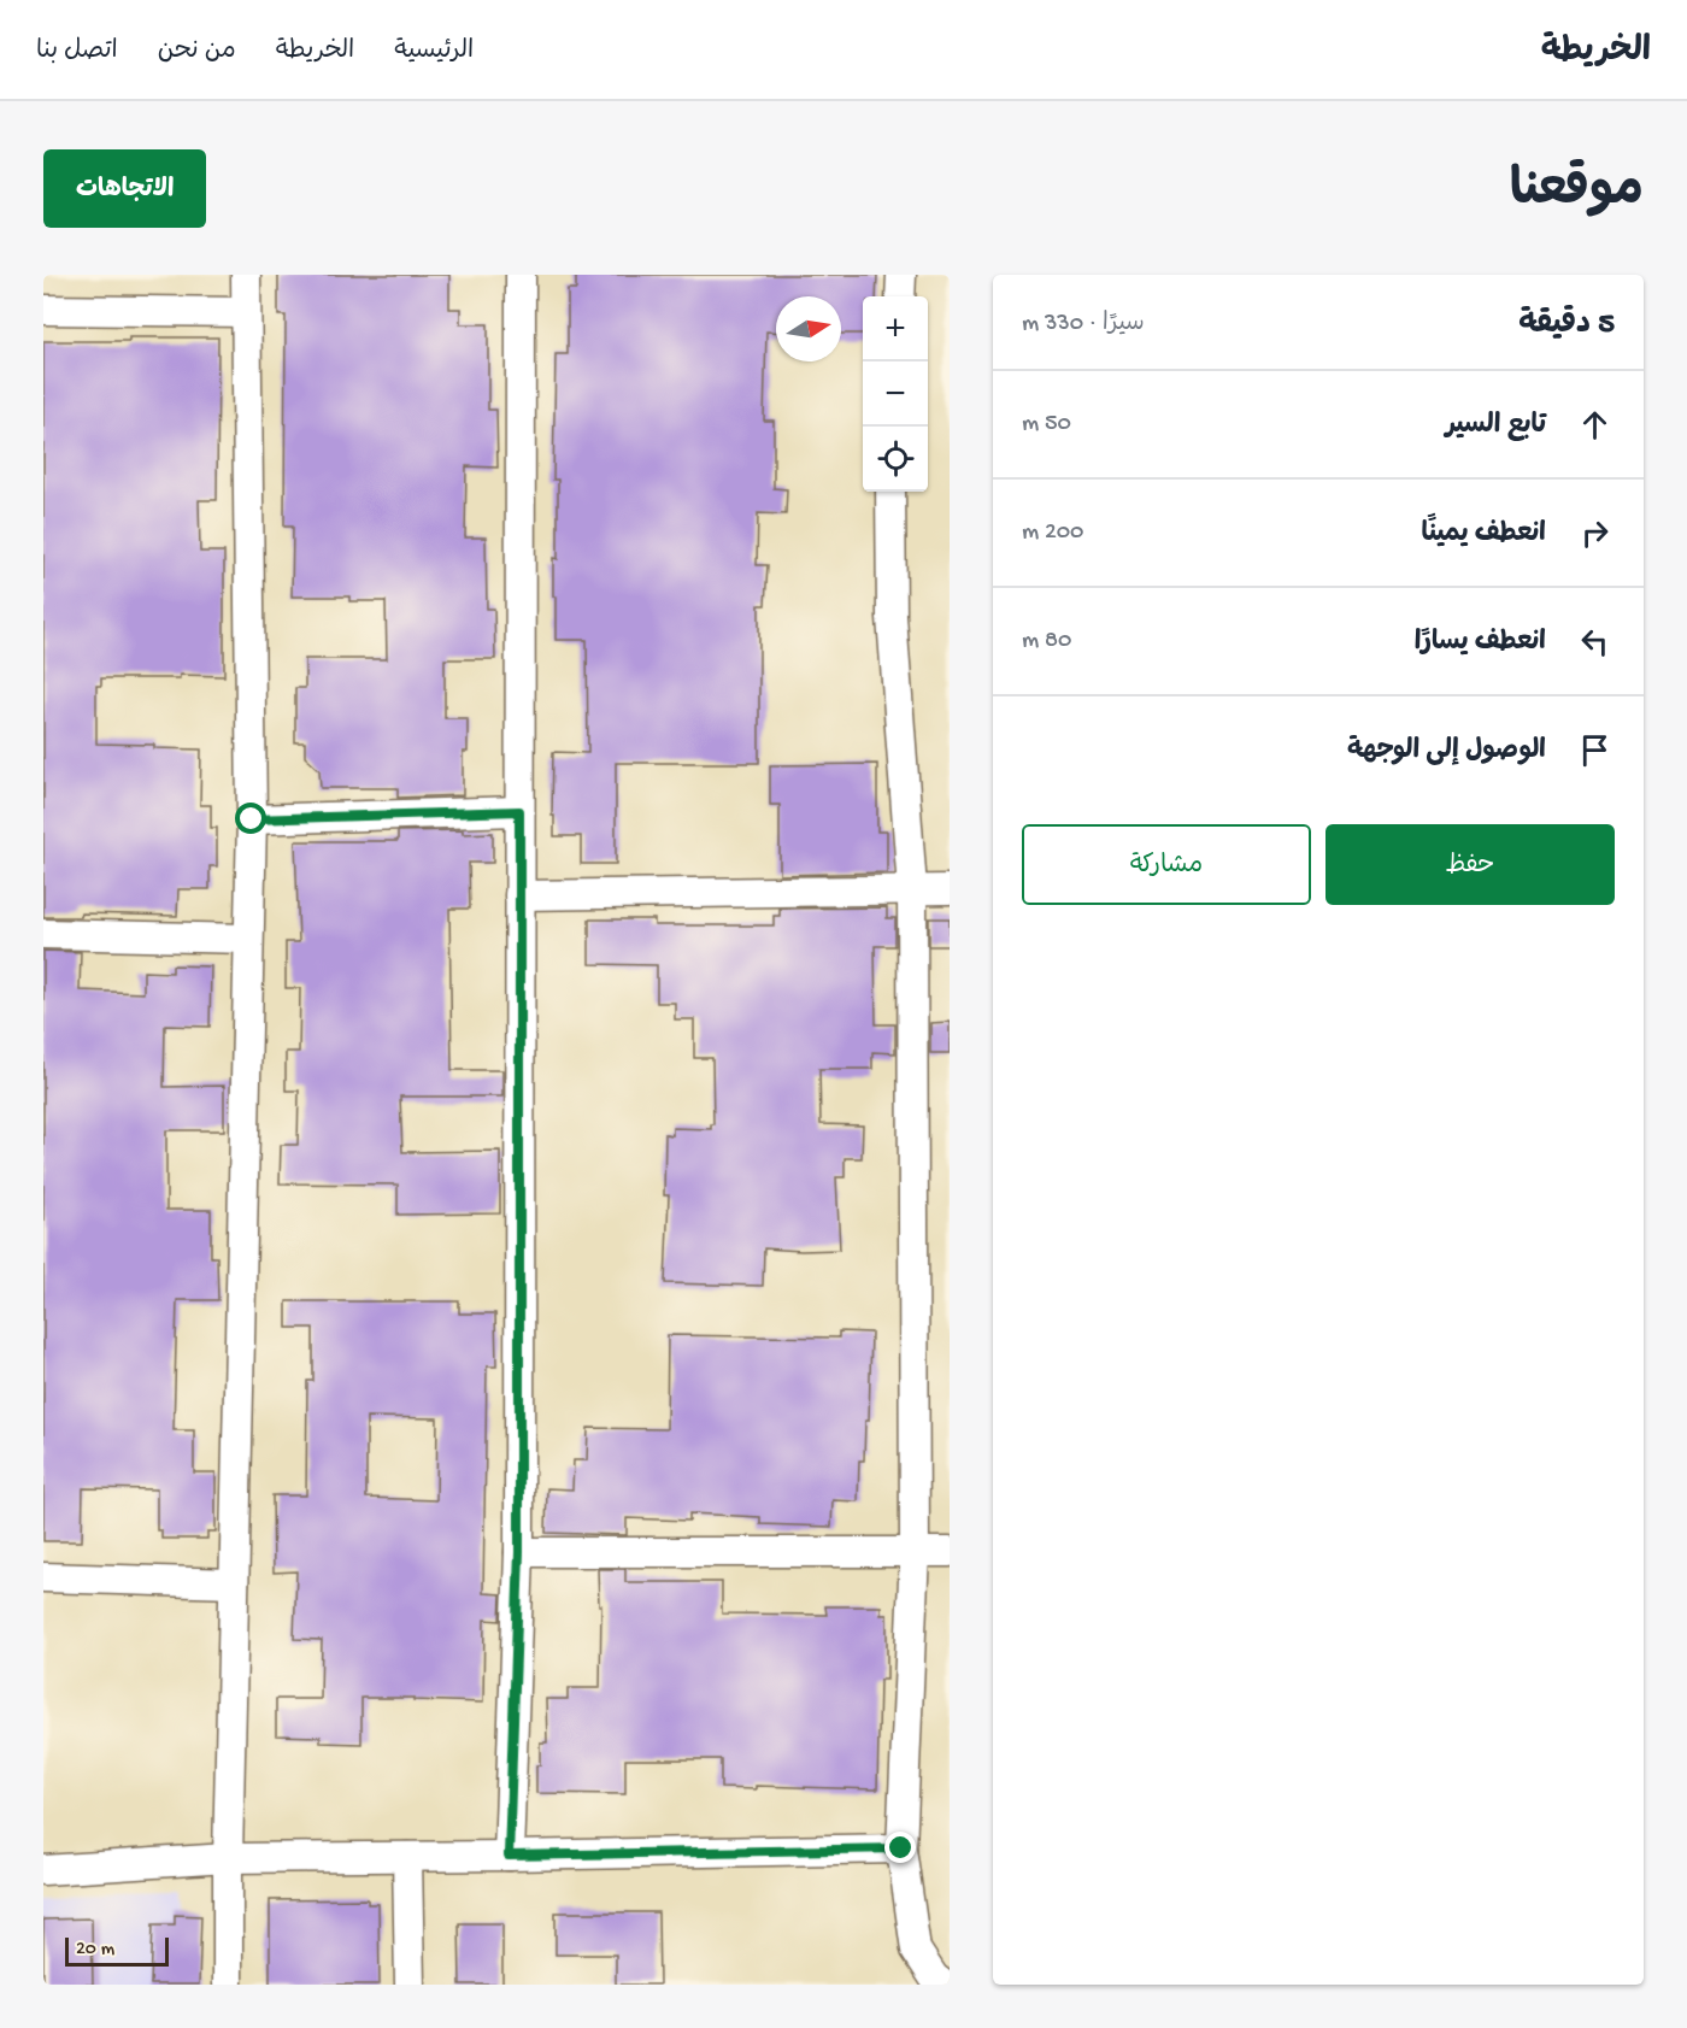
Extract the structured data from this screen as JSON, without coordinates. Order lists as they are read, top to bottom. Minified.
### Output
{"scale_bar":"20 m","north":"right","page":{"header":"الخريطة","nav":["الرئيسية","الخريطة","من نحن","اتصل بنا"],"title":"موقعنا","buttons":["الاتجاهات",["حفظ","مشاركة"]],"heading":["5 دقيقة","سيرًا · 330 m"],"map_buttons":["+","−"],"list":[["تابع السير","50 m"],["انعطف يمينًا","200 m"],["انعطف يسارًا","80 m"],"الوصول إلى الوجهة"],"scale":"20 m"}}
